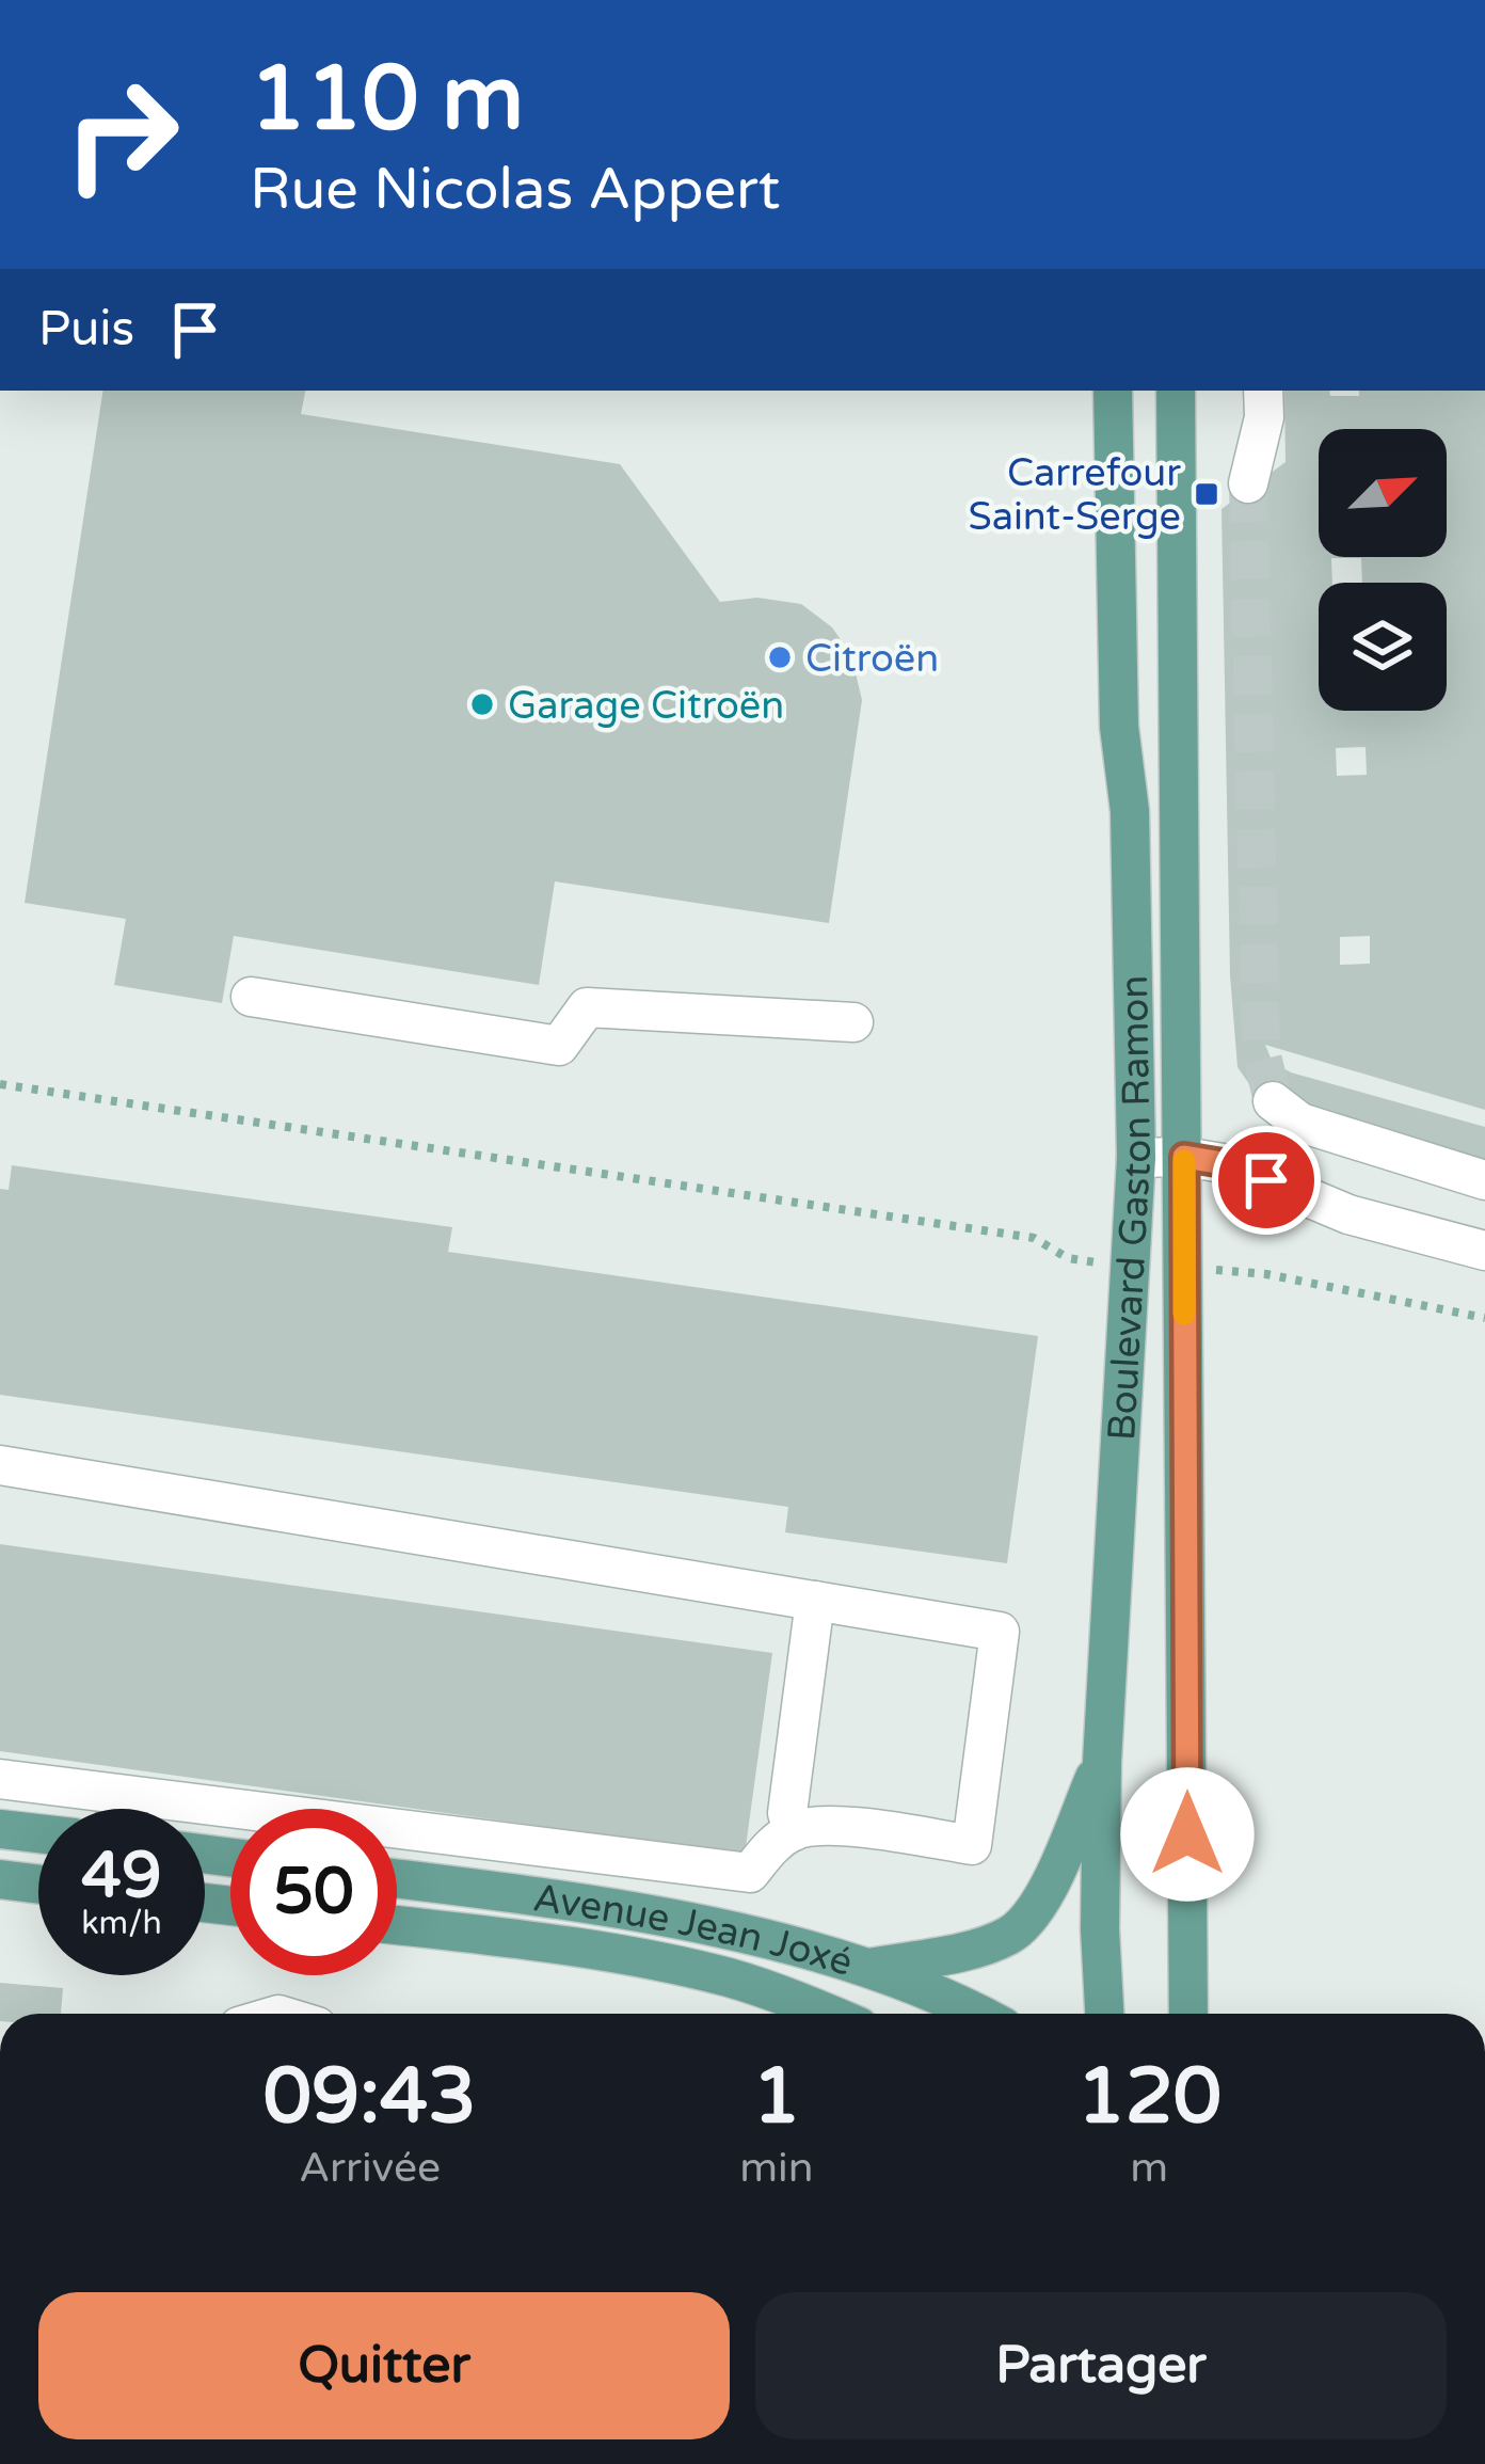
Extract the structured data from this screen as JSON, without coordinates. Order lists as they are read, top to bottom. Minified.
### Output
{"streets":{"main road":["Boulevard Gaston Ramon","Avenue Jean Joxé"]},"places":{"transit":["Carrefour Saint-Serge"],"other":["Citroën","Garage Citroën"]},"north":"top right","page":{"turn":["110 m","Rue Nicolas Appert"],"then":"Puis","speed":"49 km/h","limit":"50","eta":["09:43","Arrivée","1","min","120","m"],"buttons":["Quitter","Partager"]}}
